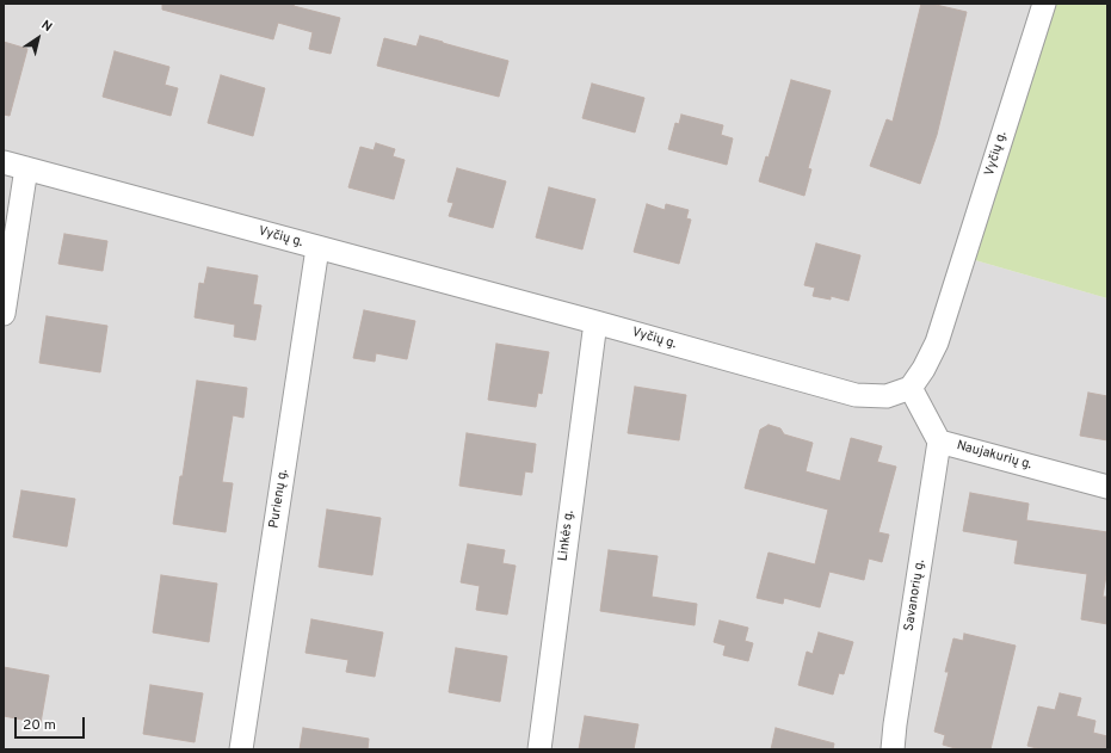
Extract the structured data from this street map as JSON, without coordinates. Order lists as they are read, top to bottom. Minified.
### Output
{"streets":{"street":["Vyčių g.","Naujakurių g.","Purienų g.","Linkės g.","Savanorių g."]},"crossings":[["Vyčių g.","Naujakurių g."],["Vyčių g.","Purienų g."],["Vyčių g.","Linkės g."],["Naujakurių g.","Savanorių g."]],"scale_bar":"20 m","north":"top right"}
